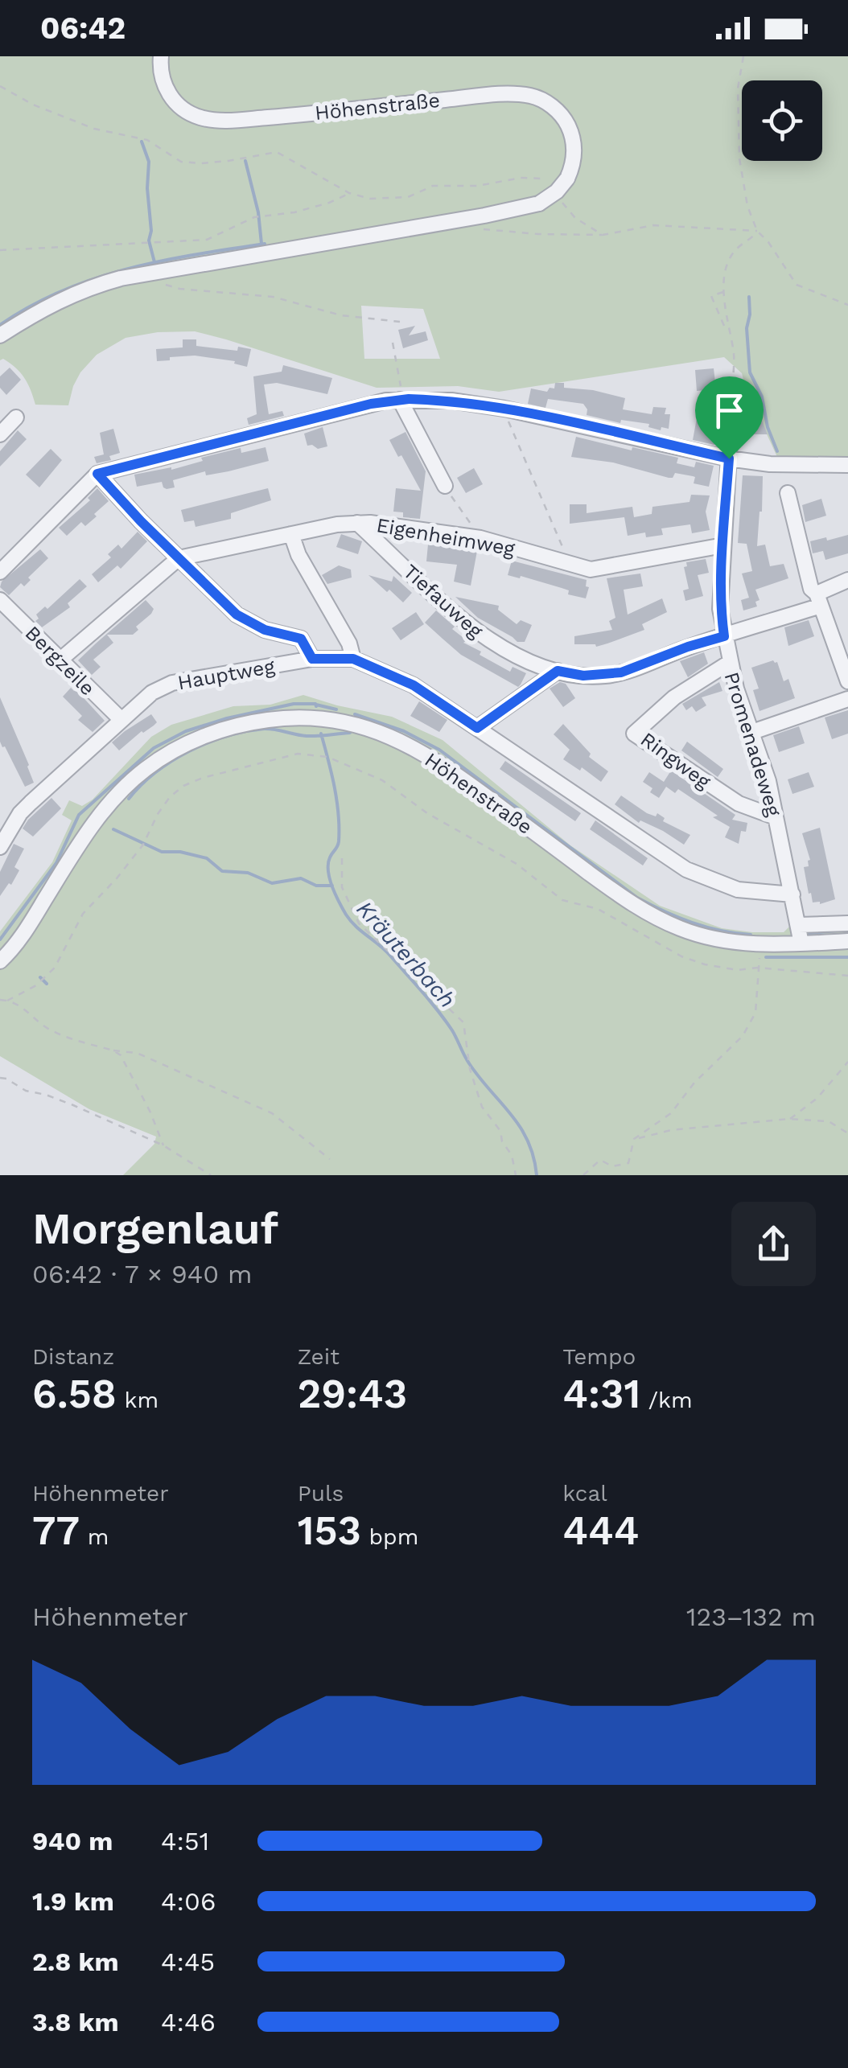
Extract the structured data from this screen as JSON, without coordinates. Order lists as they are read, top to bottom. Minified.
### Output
{"streets":{"street":["Höhenstraße","Eigenheimweg","Tiefauweg","Bergzeile","Hauptweg","Promenadeweg","Ringweg"]},"crossings":[["Höhenstraße","Promenadeweg"],["Eigenheimweg","Tiefauweg"],["Eigenheimweg","Bergzeile"],["Eigenheimweg","Promenadeweg"],["Tiefauweg","Promenadeweg"],["Bergzeile","Hauptweg"],["Hauptweg","Promenadeweg"],["Promenadeweg","Ringweg"]],"water":["Kräuterbach"],"page":{"status":"06:42","heading":["Morgenlauf","06:42 · 7 × 940 m"],"stats":[["Distanz","6.58 km"],["Zeit","29:43"],["Tempo","4:31 /km"],["Höhenmeter","77 m"],["Puls","153 bpm"],["kcal","444"]],"chart":["Höhenmeter","123–132 m"],"list":[{"name":"940 m","note":"4:51"},{"name":"1.9 km","note":"4:06"},{"name":"2.8 km","note":"4:45"},{"name":"3.8 km","note":"4:46"}]}}
